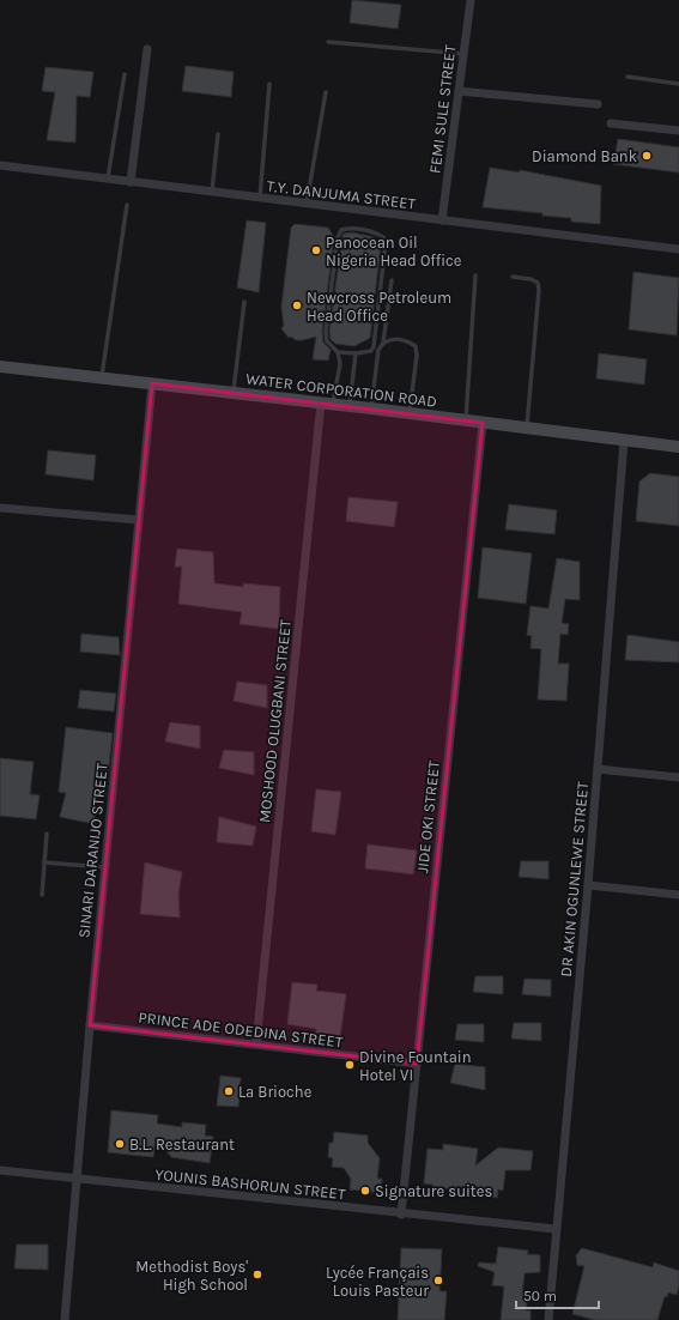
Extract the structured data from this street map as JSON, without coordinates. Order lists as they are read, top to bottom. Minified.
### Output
{"streets":{"street":["FEMI SULE STREET","T.Y. DANJUMA STREET","WATER CORPORATION ROAD","MOSHOOD OLUGBANI STREET","JIDE OKI STREET","SINARI DARANIJO STREET","DR AKIN OGUNLEWE STREET","PRINCE ADE ODEDINA STREET","YOUNIS BASHORUN STREET"]},"crossings":[["FEMI SULE STREET","T.Y. DANJUMA STREET"],["WATER CORPORATION ROAD","MOSHOOD OLUGBANI STREET"],["WATER CORPORATION ROAD","JIDE OKI STREET"],["WATER CORPORATION ROAD","SINARI DARANIJO STREET"],["WATER CORPORATION ROAD","DR AKIN OGUNLEWE STREET"],["MOSHOOD OLUGBANI STREET","PRINCE ADE ODEDINA STREET"],["JIDE OKI STREET","PRINCE ADE ODEDINA STREET"],["JIDE OKI STREET","YOUNIS BASHORUN STREET"],["SINARI DARANIJO STREET","PRINCE ADE ODEDINA STREET"],["SINARI DARANIJO STREET","YOUNIS BASHORUN STREET"],["DR AKIN OGUNLEWE STREET","YOUNIS BASHORUN STREET"]],"places":["Diamond Bank","Panocean Oil Nigeria Head Office","Newcross Petroleum Head Office","Divine Fountain Hotel VI","La Brioche","B.L. Restaurant","Signature suites","Methodist Boys' High School","Lycée Français Louis Pasteur"],"scale_bar":"50 m"}
